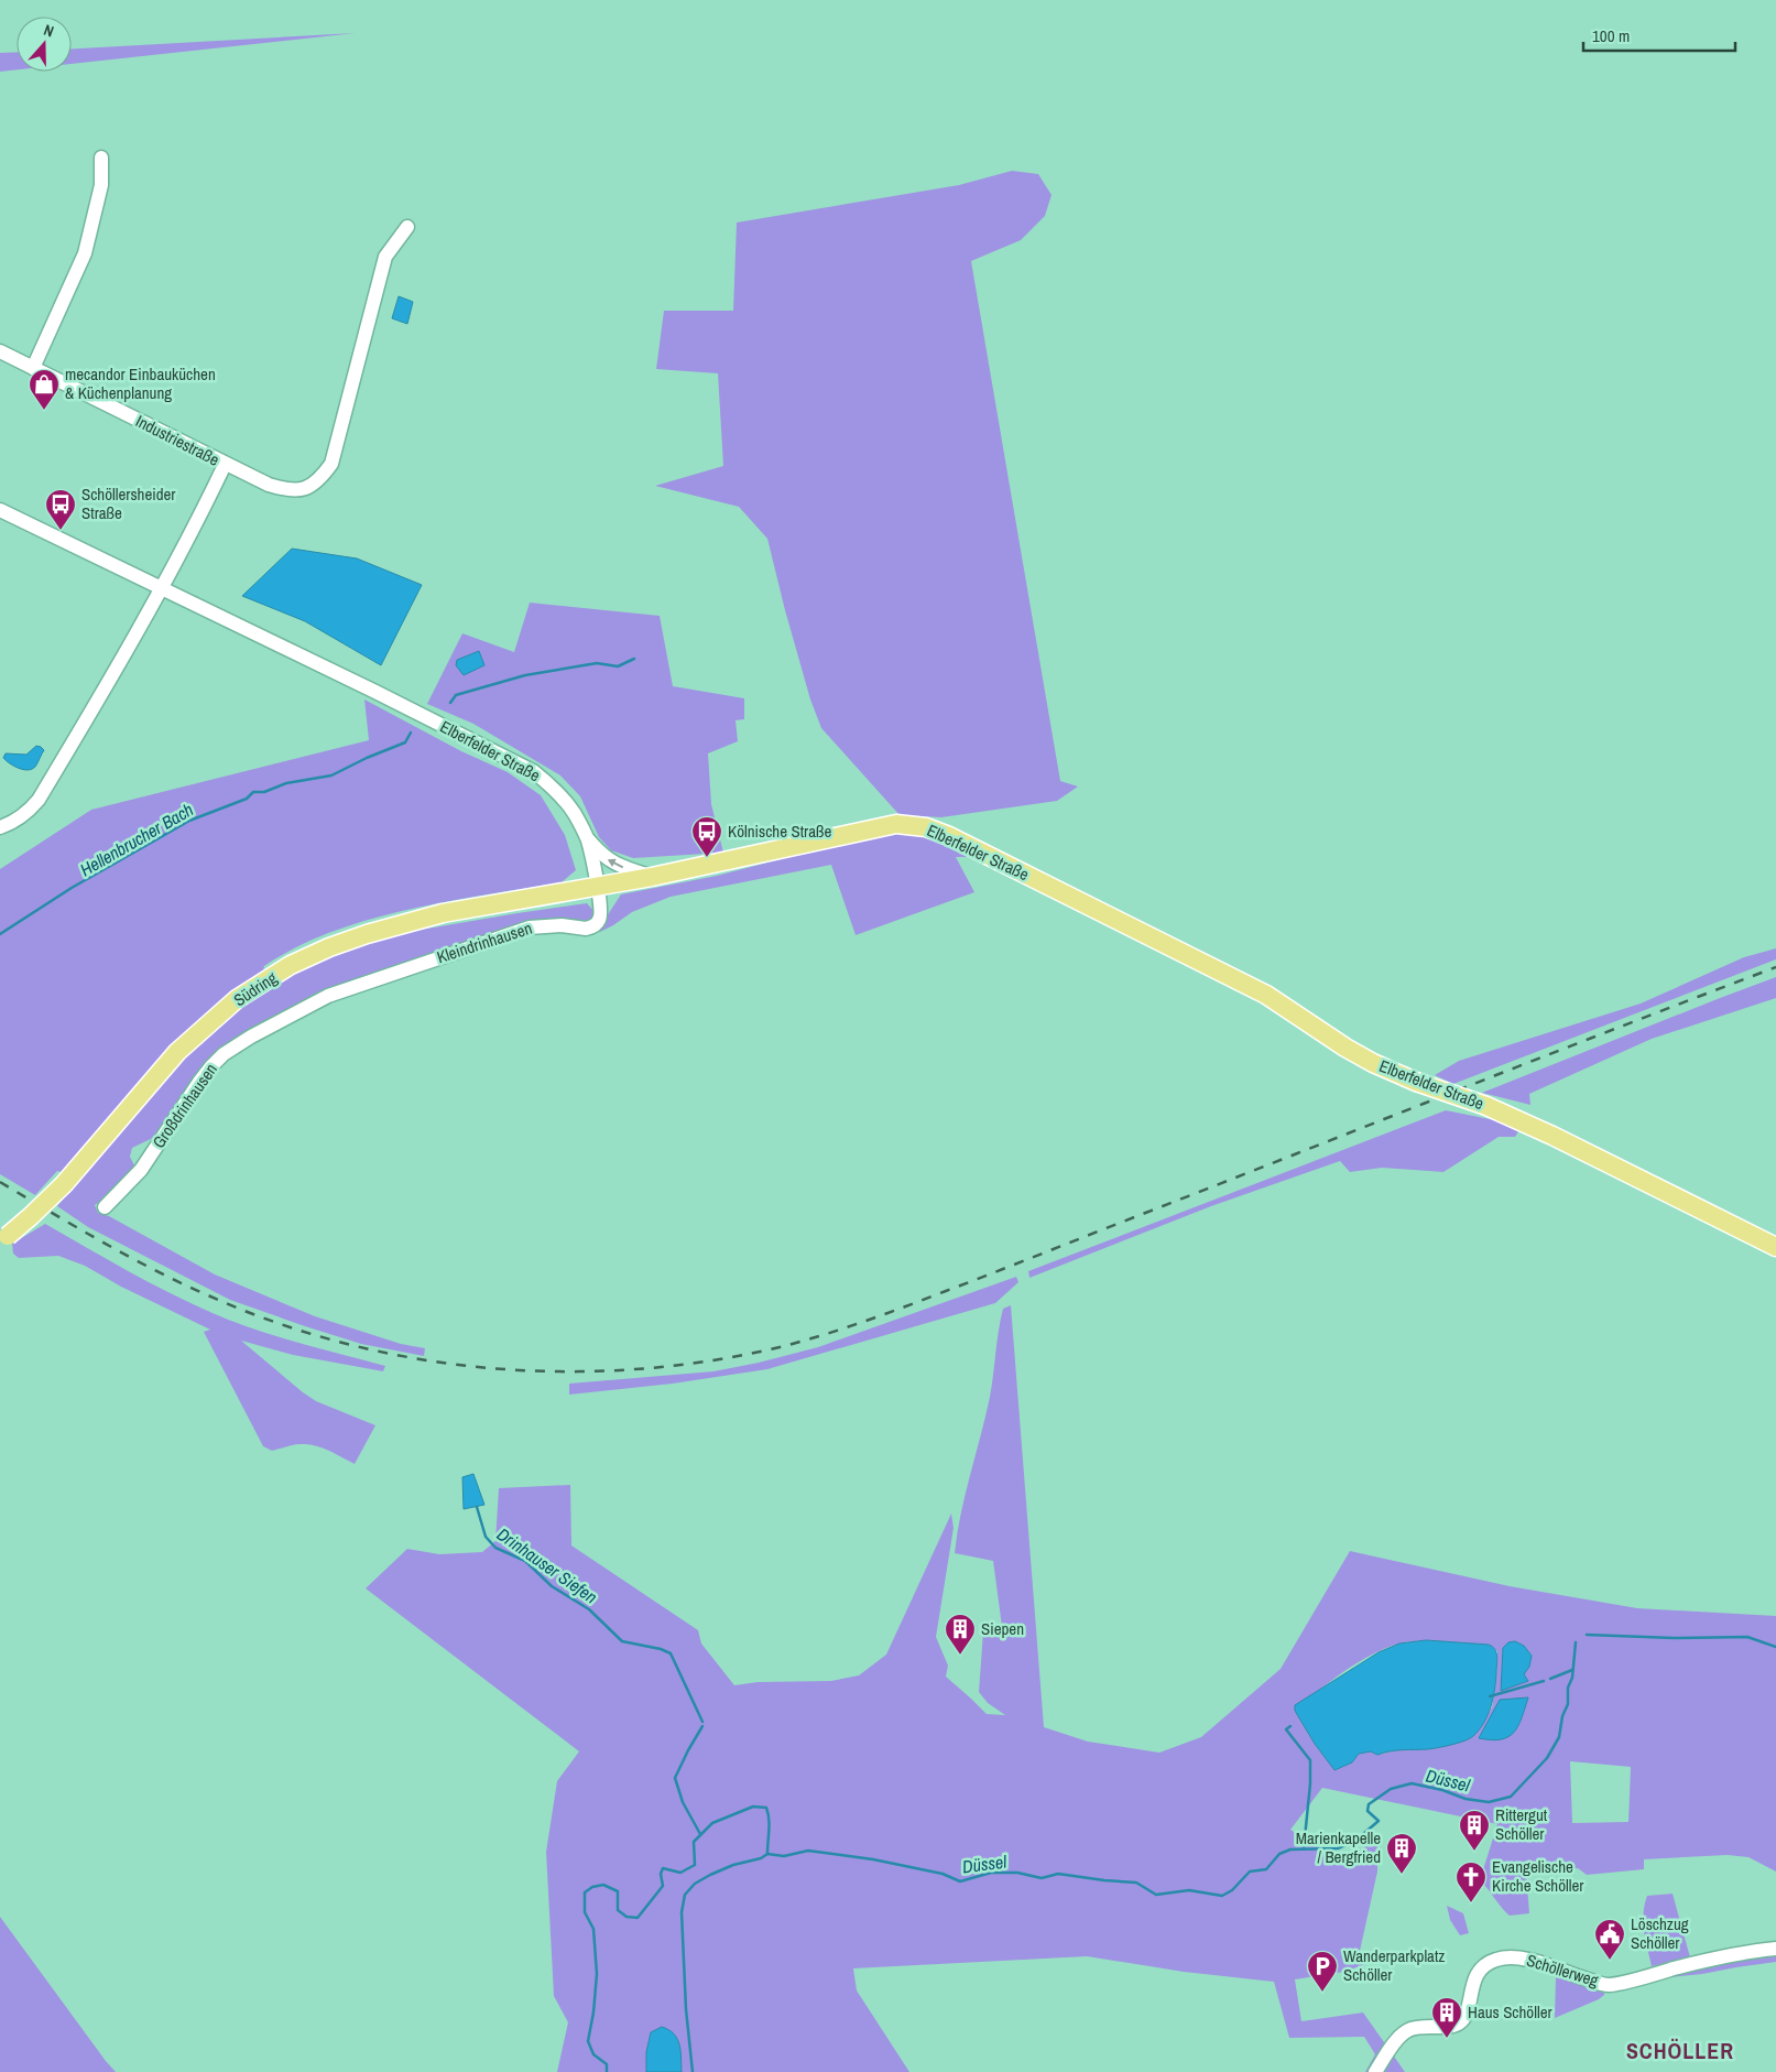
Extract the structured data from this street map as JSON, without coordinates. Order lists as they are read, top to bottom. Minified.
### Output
{"streets":{"main road":["Elberfelder Straße","Südring"],"street":["Industriestraße","Kleindrinhausen","Großdrinhausen","Schöllerweg"]},"crossings":[["Industriestraße","Elberfelder Straße"],["Elberfelder Straße","Kleindrinhausen"],["Elberfelder Straße","Südring"],["Kleindrinhausen","Südring"],["Kleindrinhausen","Großdrinhausen"]],"districts":["SCHÖLLER"],"water":["Hellenbrucher Bach","Drinhauser Siefen","Düssel"],"places":{"shop":["mecandor Einbauküchen & Küchenplanung"],"bus stop":["Schöllersheider Straße","Kölnische Straße"],"building":["Siepen","Rittergut Schöller","Marienkapelle / Bergfried","Haus Schöller"],"church":["Evangelische Kirche Schöller"],"public building":["Löschzug Schöller"],"parking":["Wanderparkplatz Schöller"]},"scale_bar":"100 m","north":"top"}
